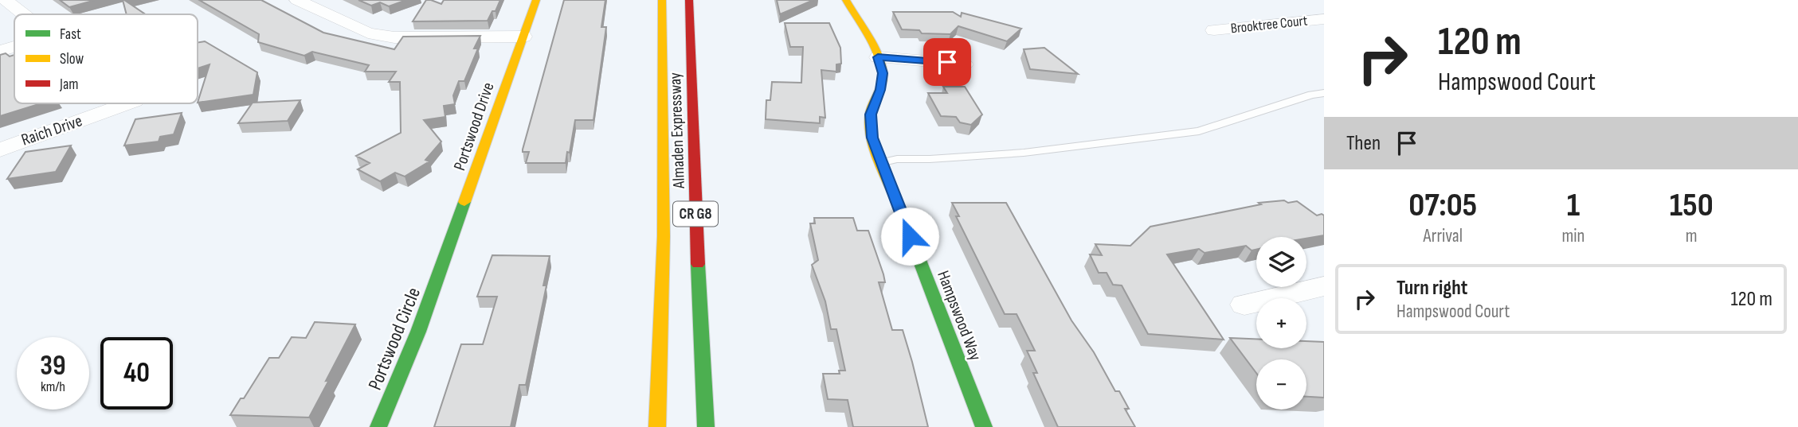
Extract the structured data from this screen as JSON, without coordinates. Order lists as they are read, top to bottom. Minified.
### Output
{"streets":{"street":["Brooktree Court","Portswood Drive","Raich Drive","Almaden Expressway","CR G8","Hampswood Way","Portswood Circle"]},"crossings":[["Portswood Drive","Portswood Circle"]],"legend":["Fast","Slow","Jam"],"page":{"turn":["120 m","Hampswood Court"],"then":"Then","eta":["07:05","Arrival","1","min","150","m"],"map_buttons":["+","−"],"list":[{"name":"Turn right","note":"Hampswood Court","value":"120 m"}],"speed":"39 km/h","limit":"40"}}
